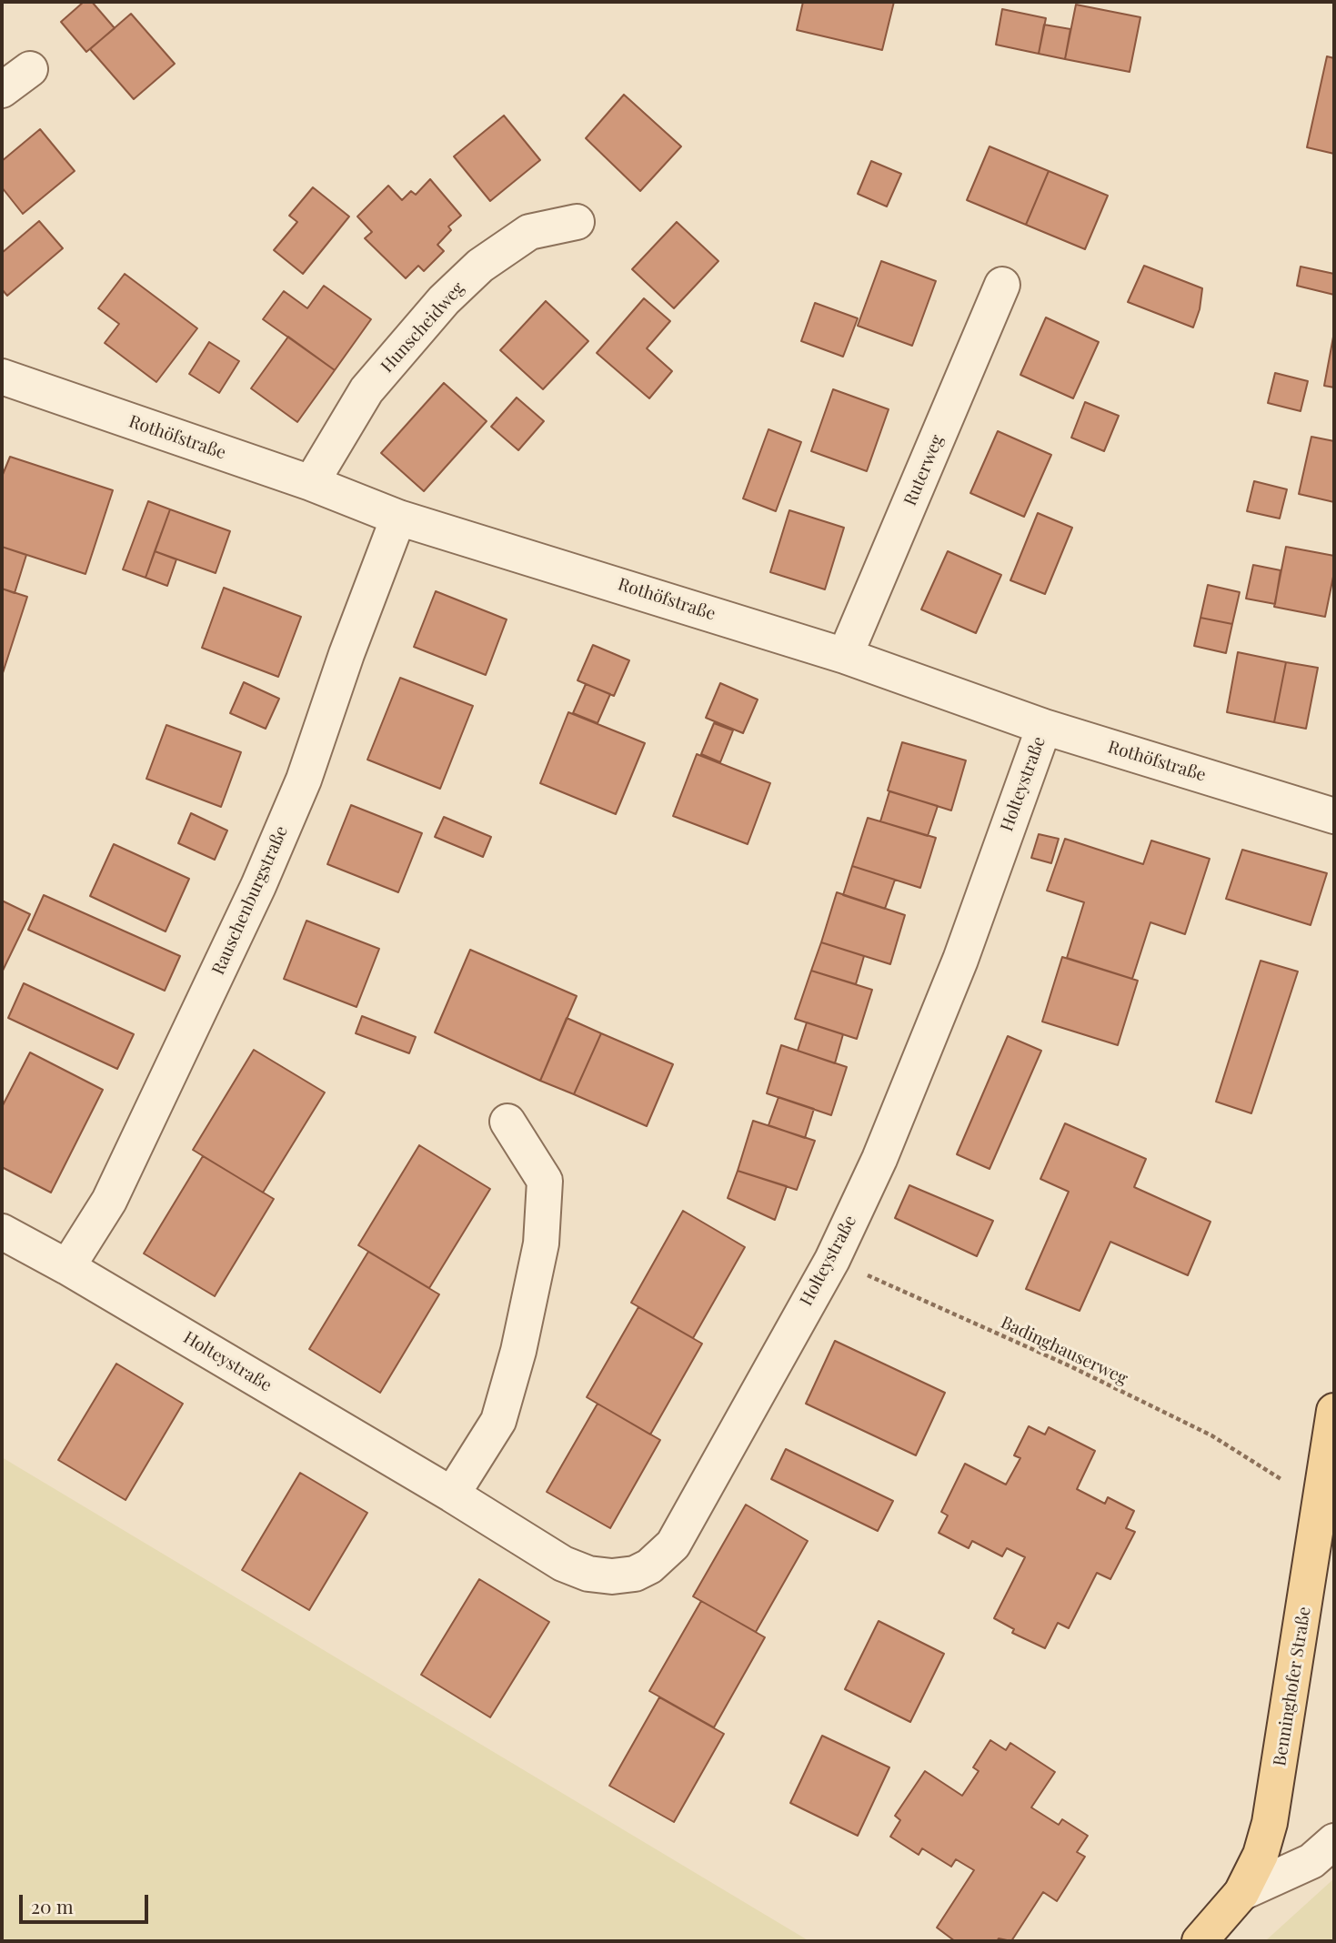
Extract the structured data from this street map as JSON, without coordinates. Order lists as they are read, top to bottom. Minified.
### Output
{"streets":{"main road":["Benninghofer Straße"],"street":["Hunscheidweg","Rothöfstraße","Ruterweg","Holteystraße","Rauschenburgstraße"],"path":["Badinghauserweg"]},"crossings":[["Hunscheidweg","Rothöfstraße"],["Rothöfstraße","Ruterweg"],["Rothöfstraße","Holteystraße"],["Rothöfstraße","Rauschenburgstraße"],["Holteystraße","Rauschenburgstraße"],["Holteystraße","Badinghauserweg"]],"scale_bar":"20 m"}
